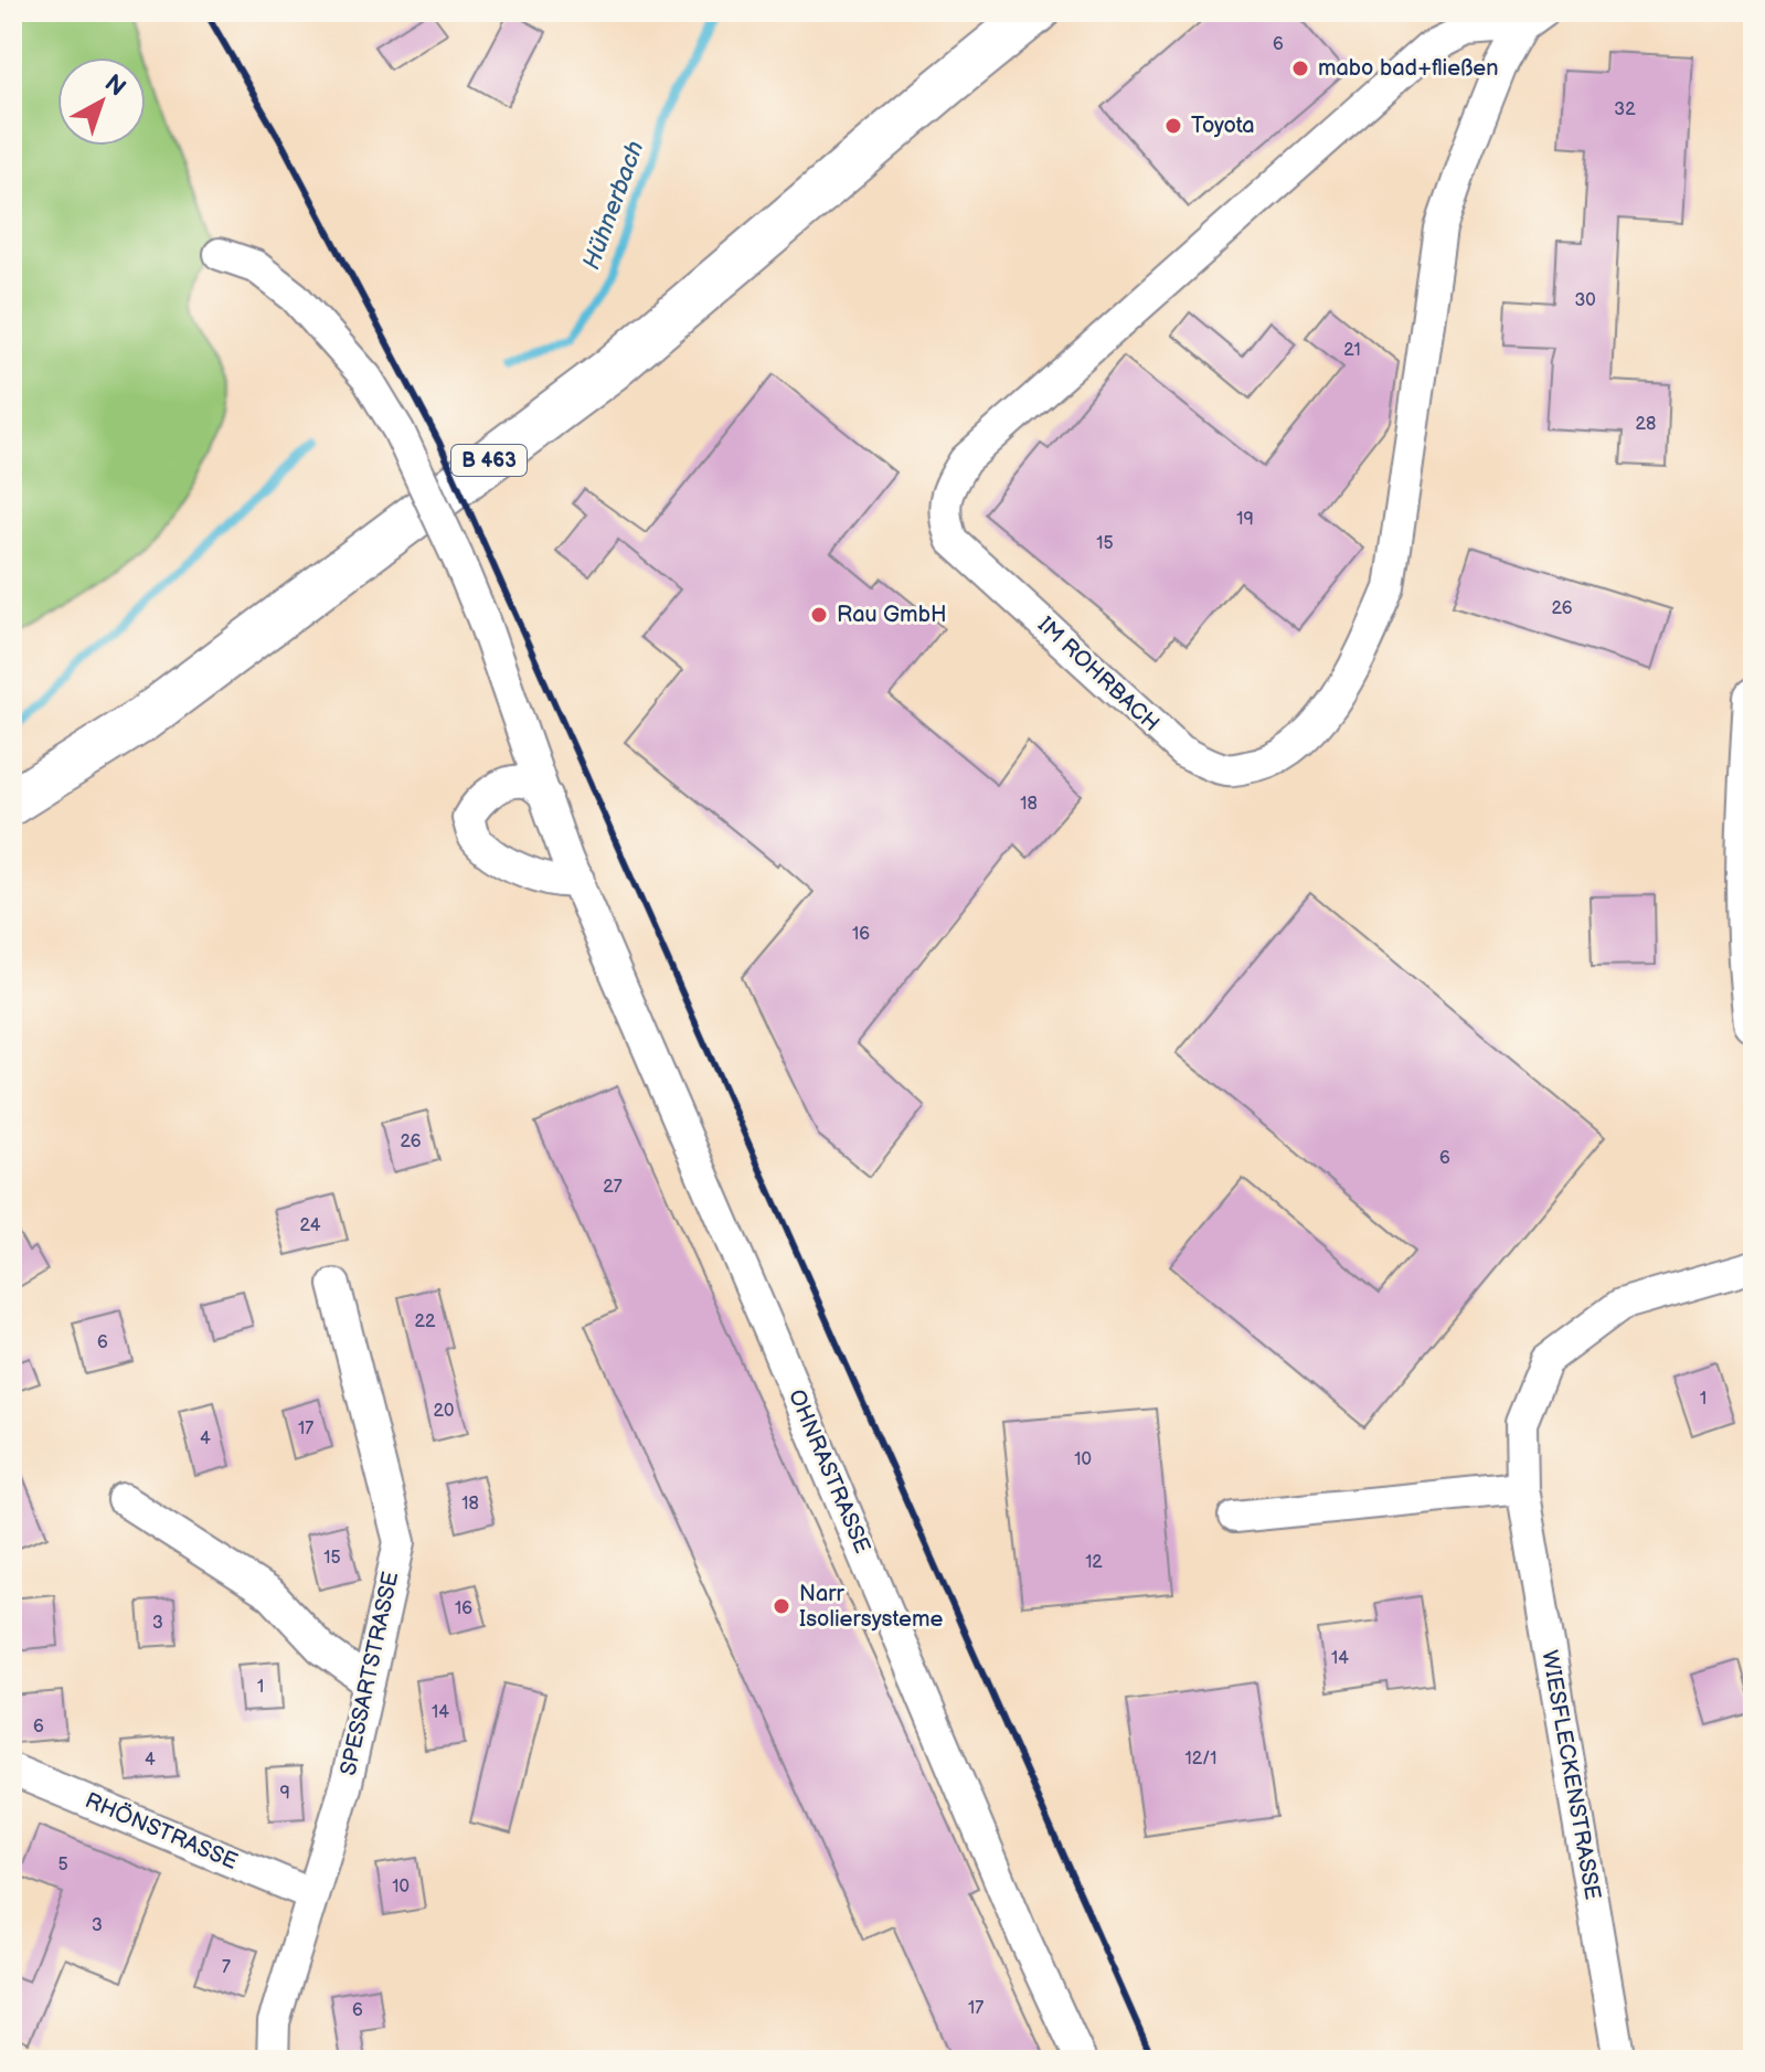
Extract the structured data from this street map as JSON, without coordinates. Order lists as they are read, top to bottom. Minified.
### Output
{"streets":{"highway":["B 463"],"street":["IM ROHRBACH","OHNRASTRASSE","SPESSARTSTRASSE","WIESFLECKENSTRASSE","RHÖNSTRASSE"]},"crossings":[["SPESSARTSTRASSE","RHÖNSTRASSE"]],"water":["Hühnerbach"],"places":["mabo bad+fließen","Toyota","Rau GmbH","Narr Isoliersysteme"],"house_numbers":["6","32","30","21","28","19","15","26","18","16","26","6","27","24","22","6","1","20","17","4","10","18","15","12","16","3","14","1","14","6","12/1","4","9","5","10","3","7","17","6"],"north":"top right"}
